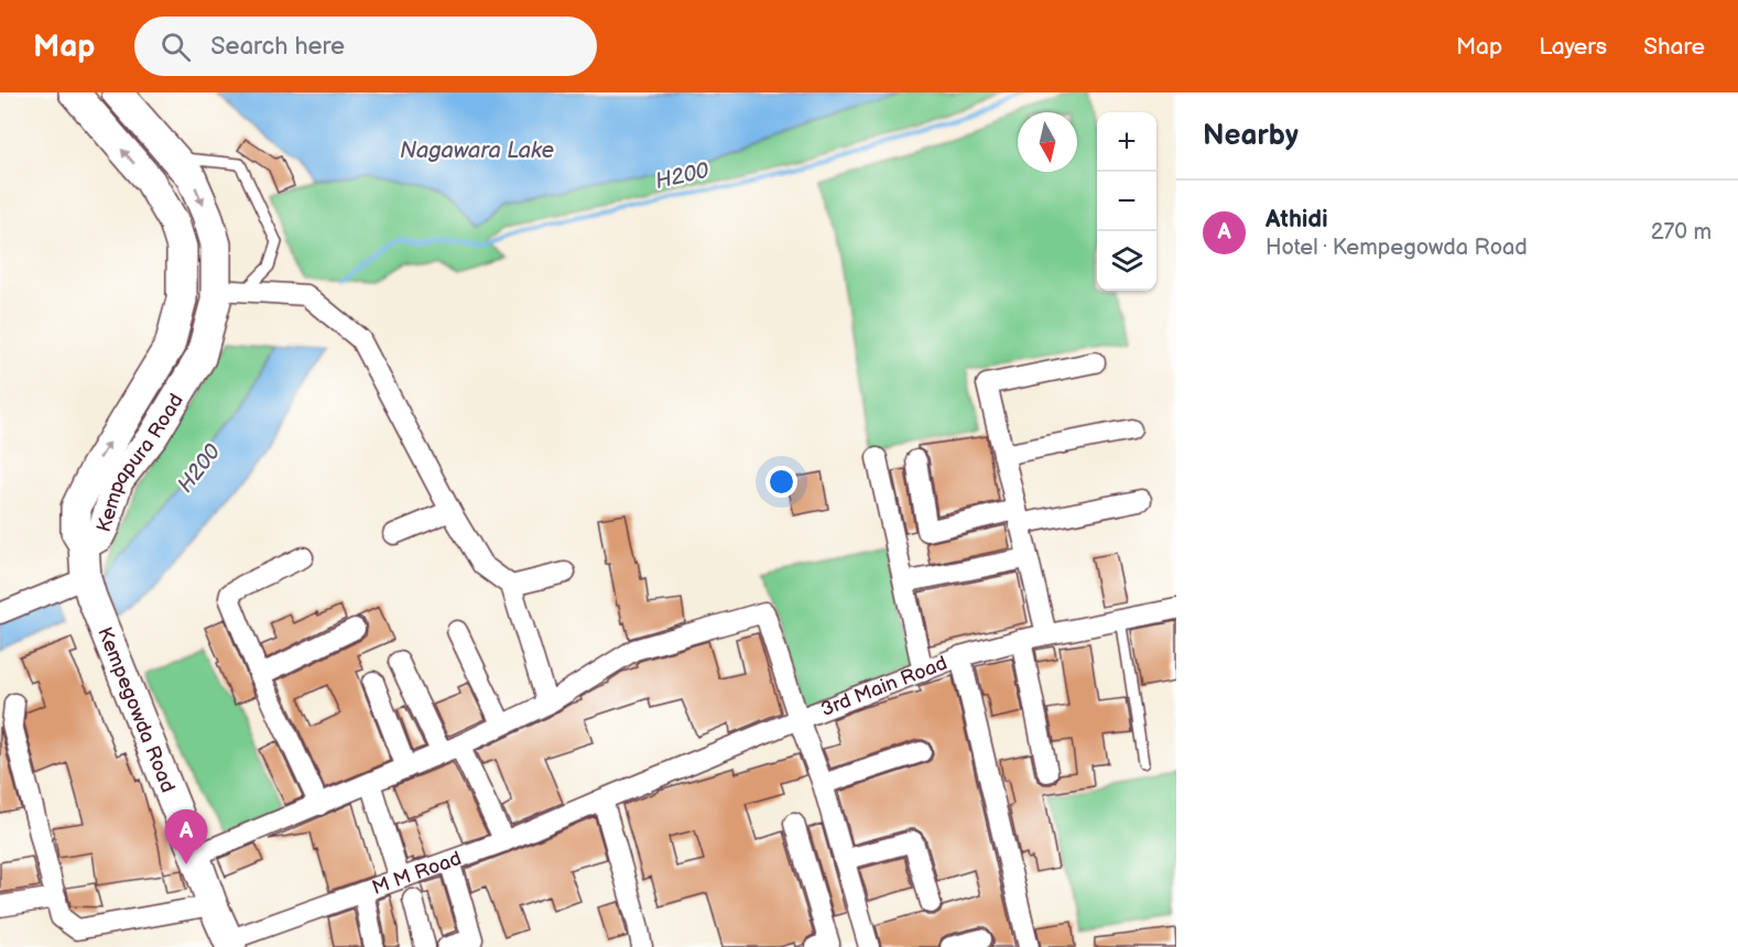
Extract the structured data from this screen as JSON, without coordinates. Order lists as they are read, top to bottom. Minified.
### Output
{"streets":{"street":["Kempapura Road","3rd Main Road","Kempegowda Road","M M Road"]},"crossings":[["Kempapura Road","Kempegowda Road"],["3rd Main Road","M M Road"],["Kempegowda Road","M M Road"]],"water":["Nagawara Lake","H200"],"north":"bottom","page":{"header":"Map","search":"Search here","nav":["Map","Layers","Share"],"heading":"Nearby","map_buttons":["+","−"],"list":[{"mark":"A","name":"Athidi","note":"Hotel · Kempegowda Road","value":"270 m"}],"pins":"A"}}
